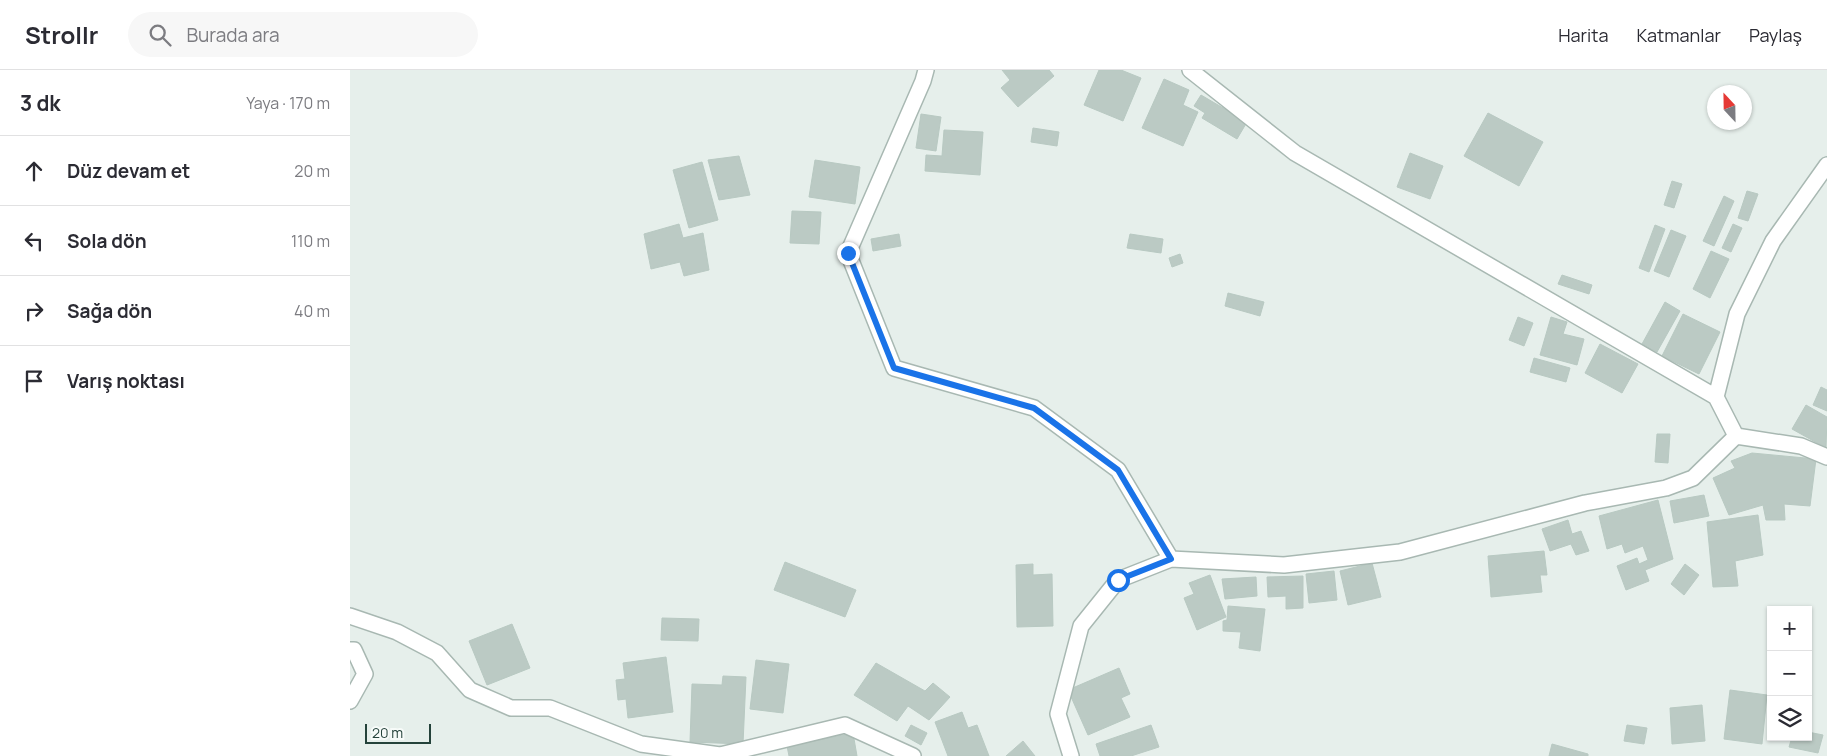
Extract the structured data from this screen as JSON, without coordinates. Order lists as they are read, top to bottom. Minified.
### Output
{"scale_bar":"20 m","north":"top","page":{"header":"Strollr","search":"Burada ara","nav":["Harita","Katmanlar","Paylaş"],"heading":["3 dk","Yaya · 170 m"],"list":[["Düz devam et","20 m"],["Sola dön","110 m"],["Sağa dön","40 m"],"Varış noktası"],"map_buttons":["+","−"],"scale":"20 m"}}
